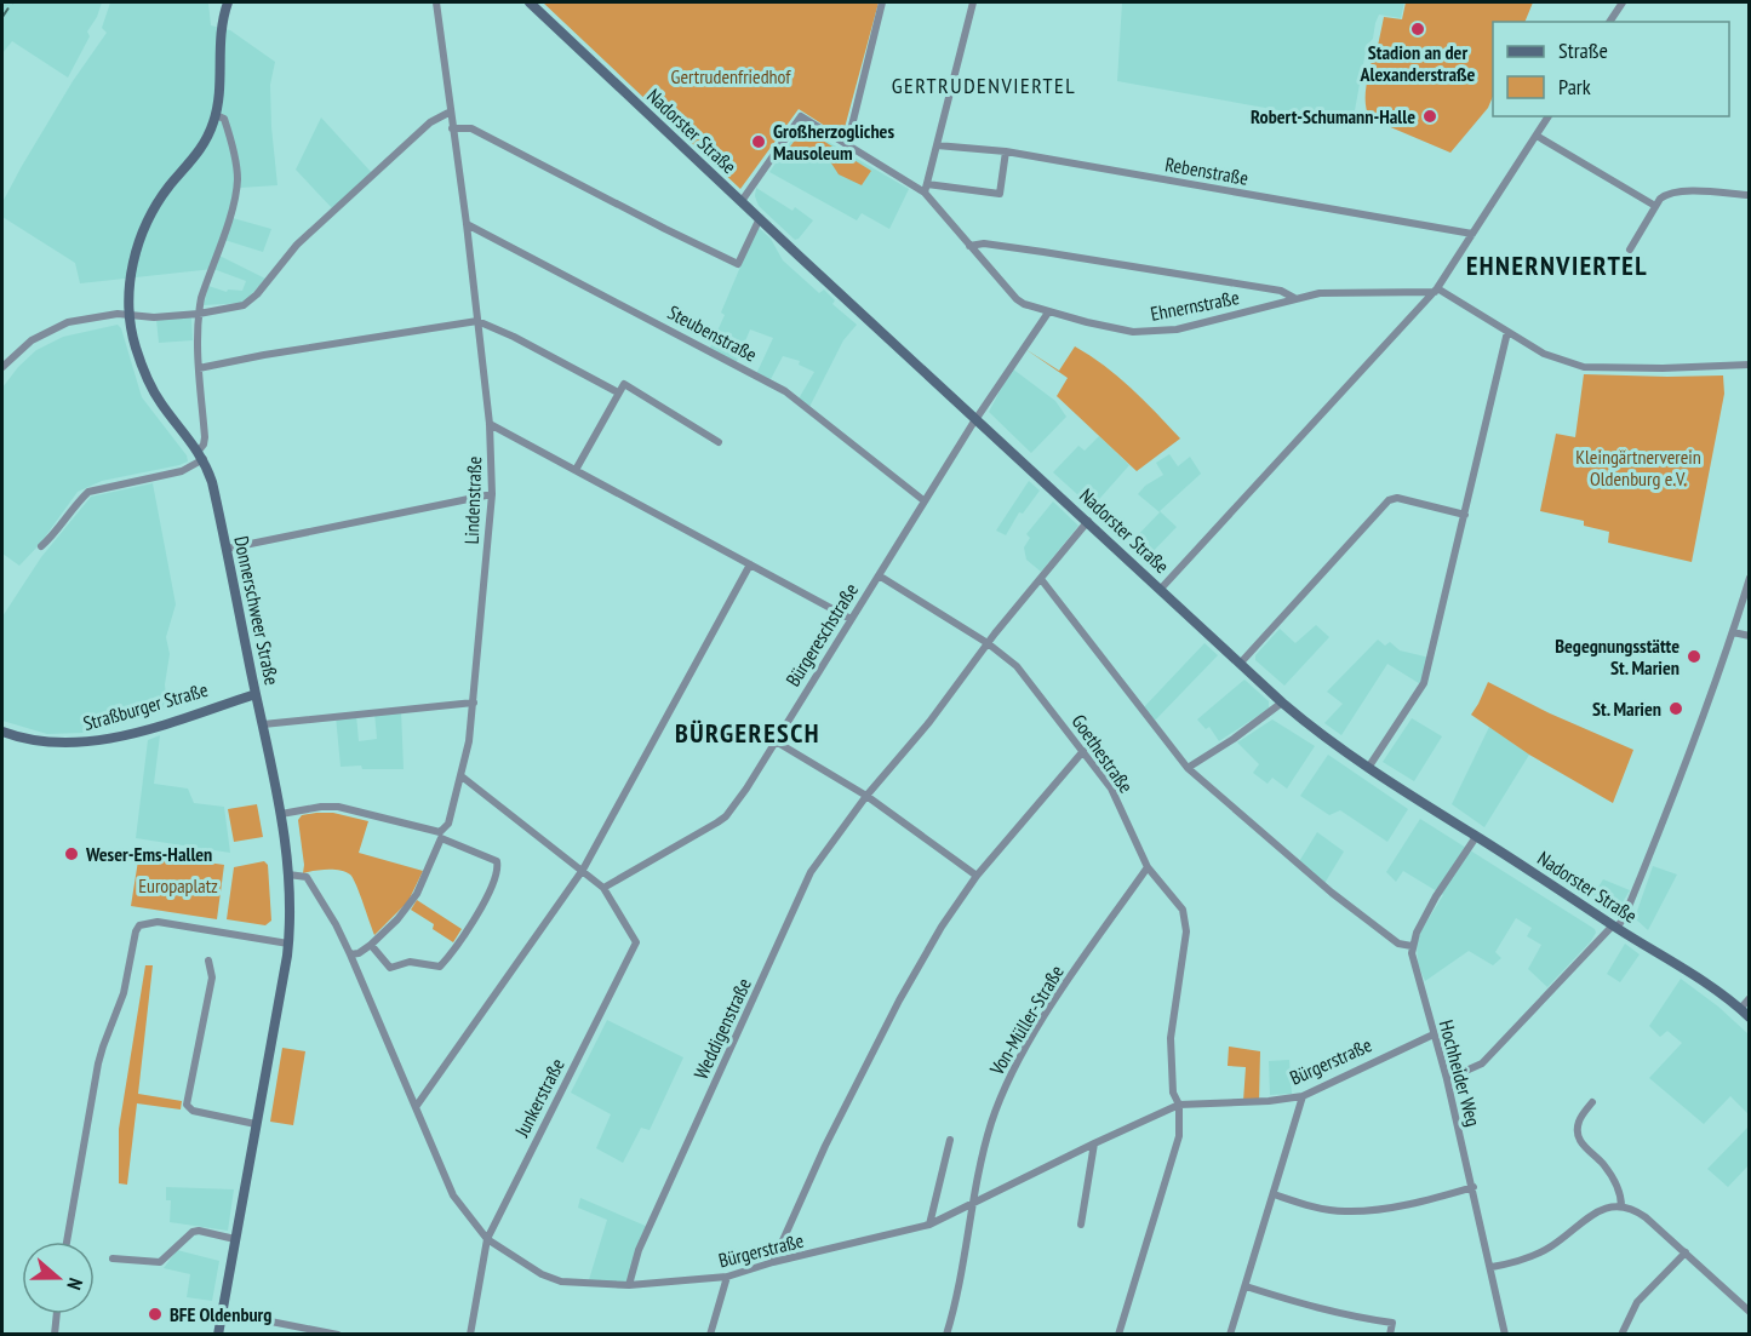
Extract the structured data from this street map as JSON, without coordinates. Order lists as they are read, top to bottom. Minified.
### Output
{"streets":{"street":["Nadorster Straße","Rebenstraße","Ehnernstraße","Steubenstraße","Lindenstraße","Donnerschweer Straße","Bürgereschstraße","Straßburger Straße","Goethestraße","Von-Müller-Straße","Weddigenstraße","Bürgerstraße","Hochheider Weg","Junkerstraße"]},"crossings":[["Nadorster Straße","Ehnernstraße"],["Nadorster Straße","Bürgereschstraße"],["Nadorster Straße","Weddigenstraße"],["Ehnernstraße","Bürgereschstraße"],["Steubenstraße","Lindenstraße"],["Steubenstraße","Bürgereschstraße"],["Lindenstraße","Bürgerstraße"],["Donnerschweer Straße","Straßburger Straße"],["Donnerschweer Straße","Bürgerstraße"],["Bürgereschstraße","Goethestraße"],["Bürgereschstraße","Junkerstraße"],["Goethestraße","Von-Müller-Straße"],["Goethestraße","Weddigenstraße"],["Goethestraße","Bürgerstraße"],["Von-Müller-Straße","Bürgerstraße"],["Weddigenstraße","Bürgerstraße"],["Bürgerstraße","Hochheider Weg"],["Bürgerstraße","Junkerstraße"]],"districts":["GERTRUDENVIERTEL","EHNERNVIERTEL","BÜRGERESCH"],"parks":["Gertrudenfriedhof","Kleingärtnerverein Oldenburg e.V.","Europaplatz"],"places":["Stadion an der Alexanderstraße","Robert-Schumann-Halle","Großherzogliches Mausoleum","Begegnungsstätte St. Marien","St. Marien","Weser-Ems-Hallen","BFE Oldenburg"],"legend":["Straße","Park"],"north":"right"}
